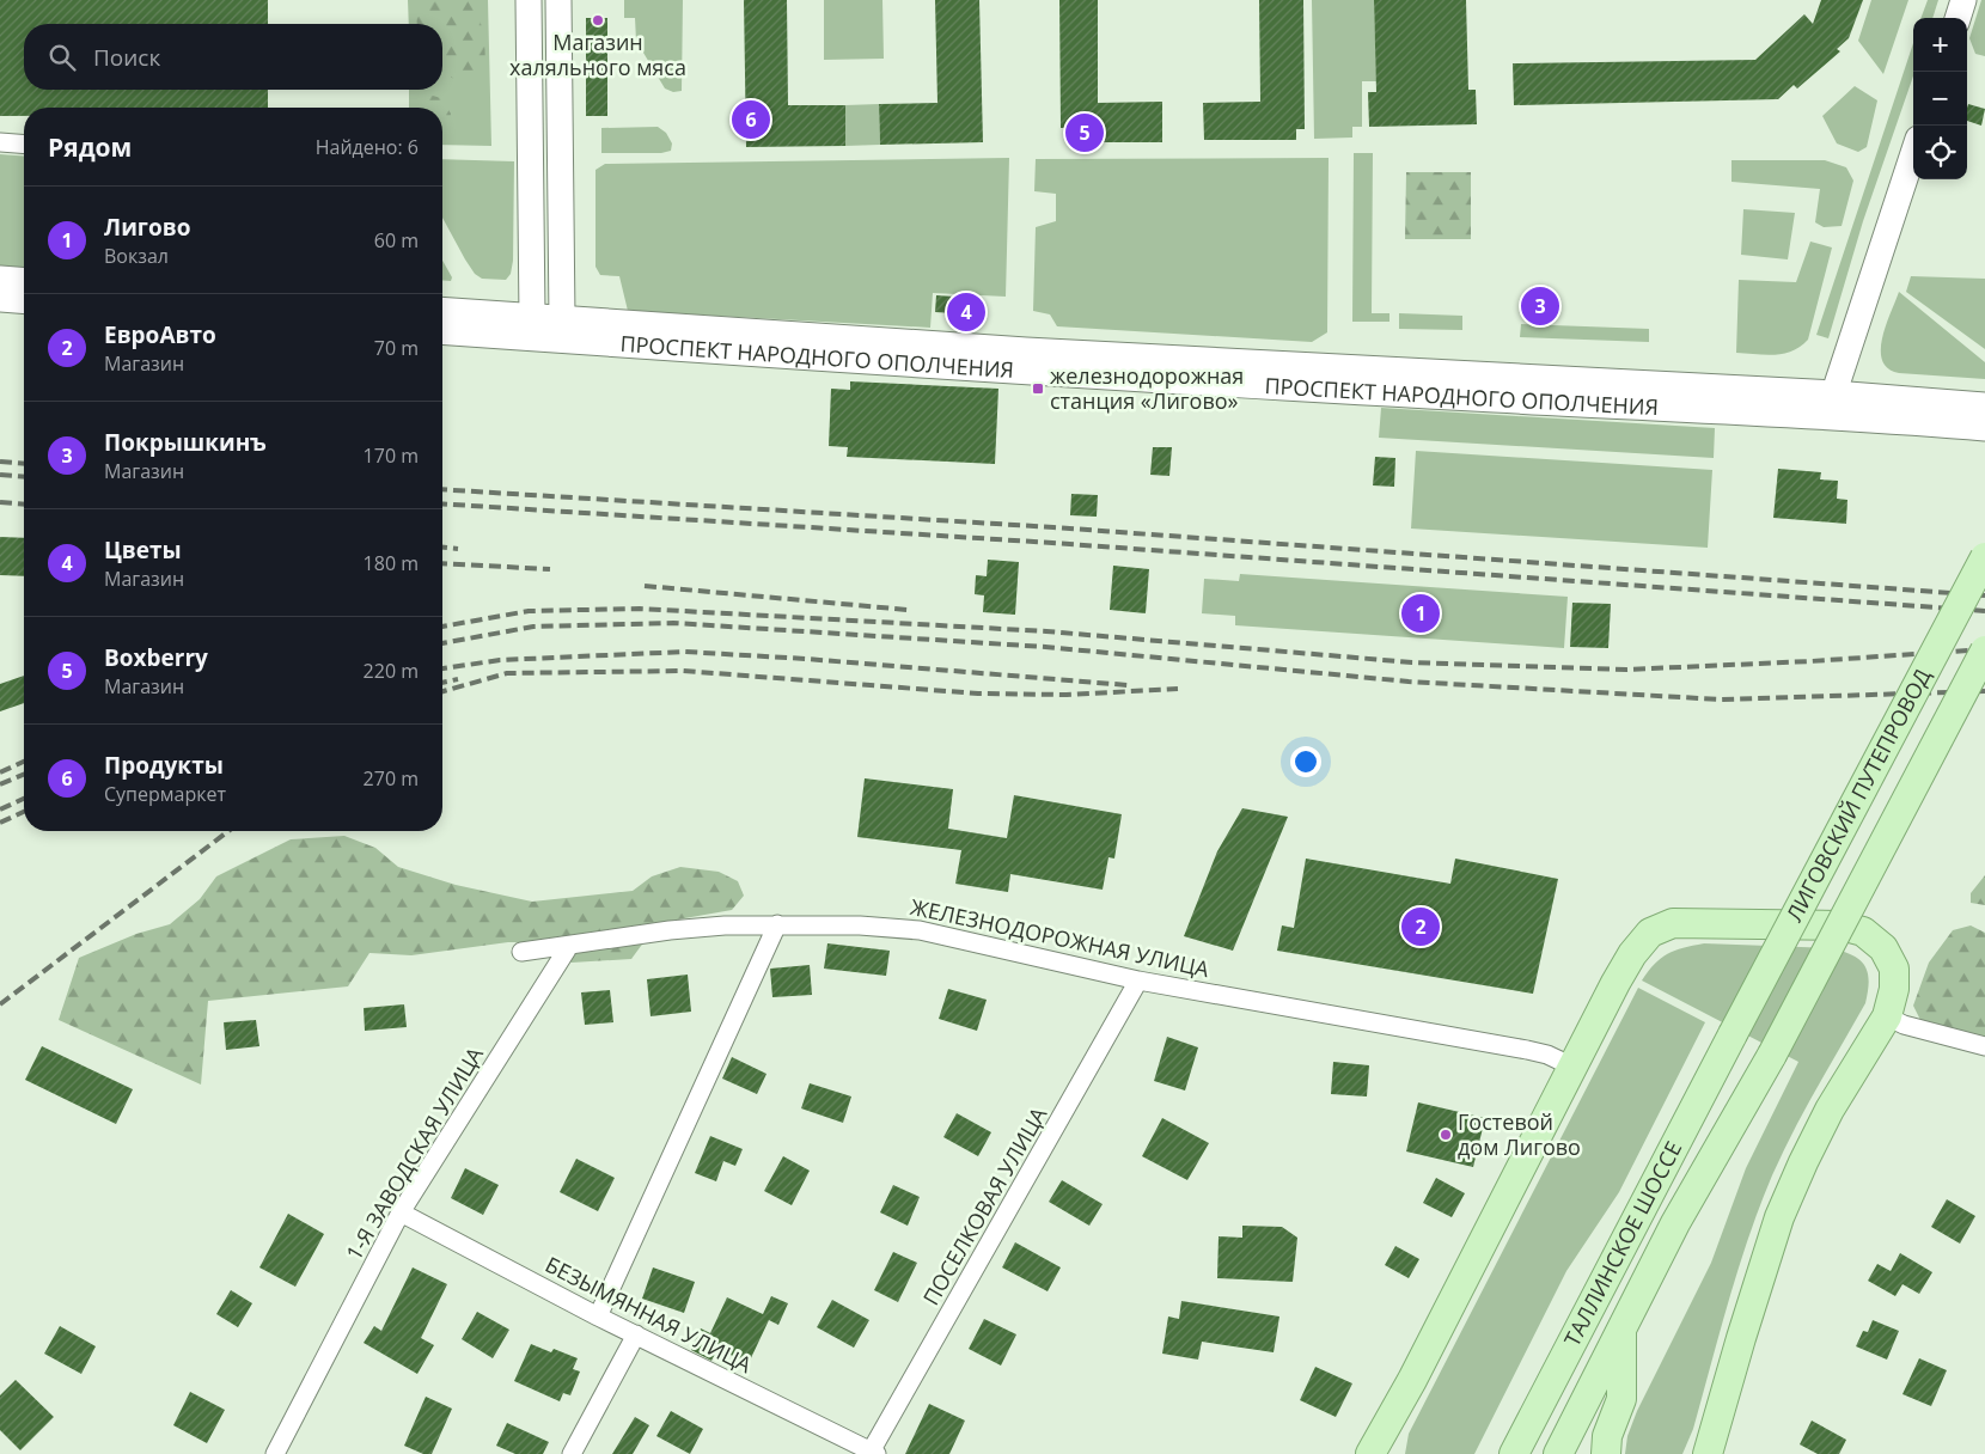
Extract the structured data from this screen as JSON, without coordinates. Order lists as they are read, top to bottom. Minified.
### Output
{"streets":{"main road":["ПРОСПЕКТ НАРОДНОГО ОПОЛЧЕНИЯ","ЛИГОВСКИЙ ПУТЕПРОВОД","ТАЛЛИНСКОЕ ШОССЕ"],"street":["ЖЕЛЕЗНОДОРОЖНАЯ УЛИЦА","1-Я ЗАВОДСКАЯ УЛИЦА","ПОСЕЛКОВАЯ УЛИЦА","БЕЗЫМЯННАЯ УЛИЦА"]},"crossings":[["ЛИГОВСКИЙ ПУТЕПРОВОД","ТАЛЛИНСКОЕ ШОССЕ"],["ЖЕЛЕЗНОДОРОЖНАЯ УЛИЦА","1-Я ЗАВОДСКАЯ УЛИЦА"],["ЖЕЛЕЗНОДОРОЖНАЯ УЛИЦА","ПОСЕЛКОВАЯ УЛИЦА"],["1-Я ЗАВОДСКАЯ УЛИЦА","БЕЗЫМЯННАЯ УЛИЦА"],["ПОСЕЛКОВАЯ УЛИЦА","БЕЗЫМЯННАЯ УЛИЦА"]],"places":{"other":["Магазин халяльного мяса","Гостевой дом Лигово"],"transit":["железнодорожная станция «Лигово»"]},"page":{"map_buttons":["+","−"],"search":"Поиск","pins":["6","5","3","4","1","2"],"heading":["Рядом","Найдено: 6"],"list":[{"mark":"1","name":"Лигово","note":"Вокзал","value":"60 m"},{"mark":"2","name":"ЕвроАвто","note":"Магазин","value":"70 m"},{"mark":"3","name":"Покрышкинъ","note":"Магазин","value":"170 m"},{"mark":"4","name":"Цветы","note":"Магазин","value":"180 m"},{"mark":"5","name":"Boxberry","note":"Магазин","value":"220 m"},{"mark":"6","name":"Продукты","note":"Супермаркет","value":"270 m"}]}}
